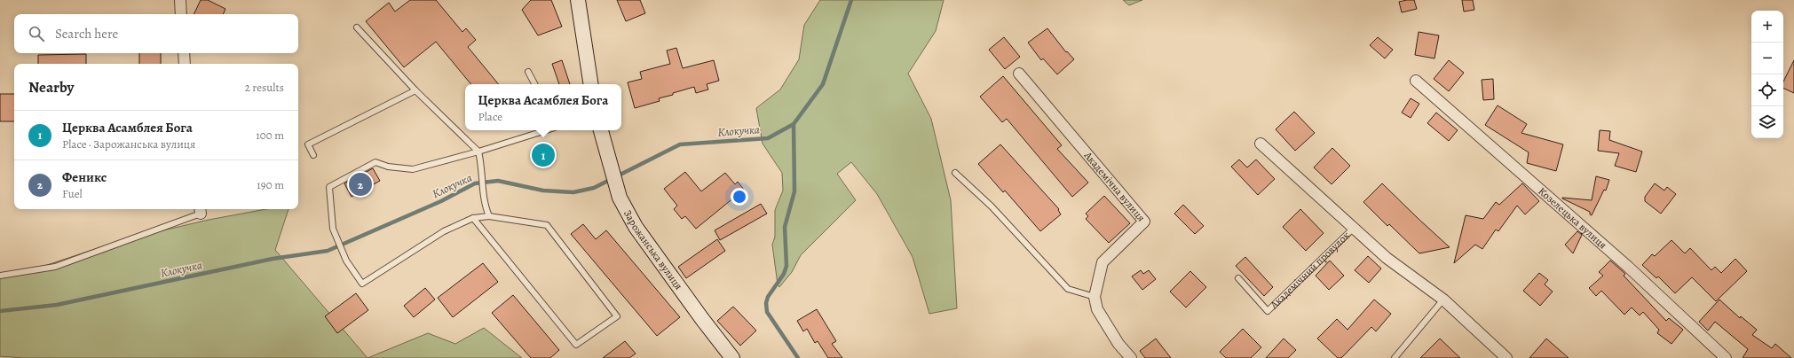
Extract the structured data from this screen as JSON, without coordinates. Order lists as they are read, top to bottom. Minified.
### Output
{"streets":{"street":["Академічна вулиця","Козелецька вулиця","Зарожанська вулиця","Академічний провулок"]},"water":["Клокучка"],"page":{"map_buttons":["+","−"],"search":"Search here","heading":["Nearby","2 results"],"popup":["Церква Асамблея Бога","Place"],"list":[{"mark":"1","name":"Церква Асамблея Бога","note":"Place · Зарожанська вулиця","value":"100 m"},{"mark":"2","name":"Феникс","note":"Fuel","value":"190 m"}],"pins":["1","2"]}}
